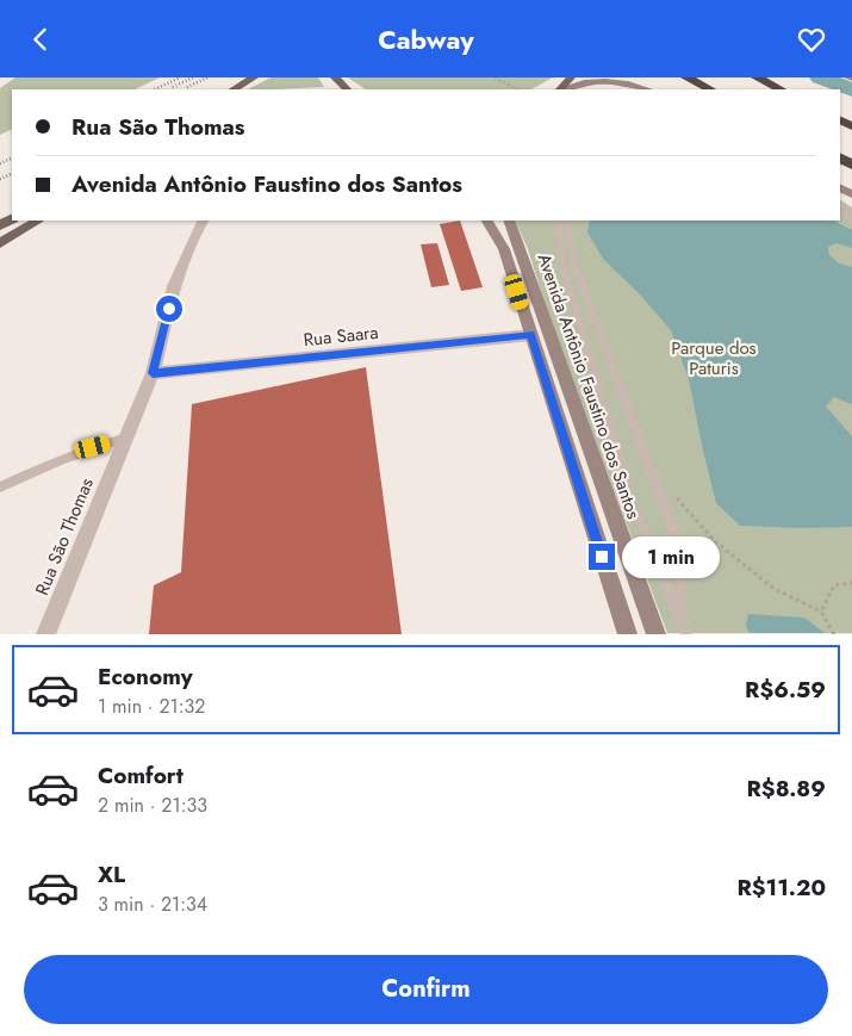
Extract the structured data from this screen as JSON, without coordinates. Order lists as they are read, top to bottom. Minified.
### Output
{"streets":{"main road":["Avenida Antônio Faustino dos Santos"],"street":["Rua Saara","Rua São Thomas"]},"crossings":[["Rua Saara","Avenida Antônio Faustino dos Santos"],["Rua Saara","Rua São Thomas"]],"parks":["Parque dos Paturis"],"page":{"header":"Cabway","banner":["Rua São Thomas","Avenida Antônio Faustino dos Santos"],"bubble":"1 min","list":[{"name":"Economy","note":"1 min · 21:32","value":"R$6.59"},{"name":"Comfort","note":"2 min · 21:33","value":"R$8.89"},{"name":"XL","note":"3 min · 21:34","value":"R$11.20"}],"buttons":"Confirm"}}
